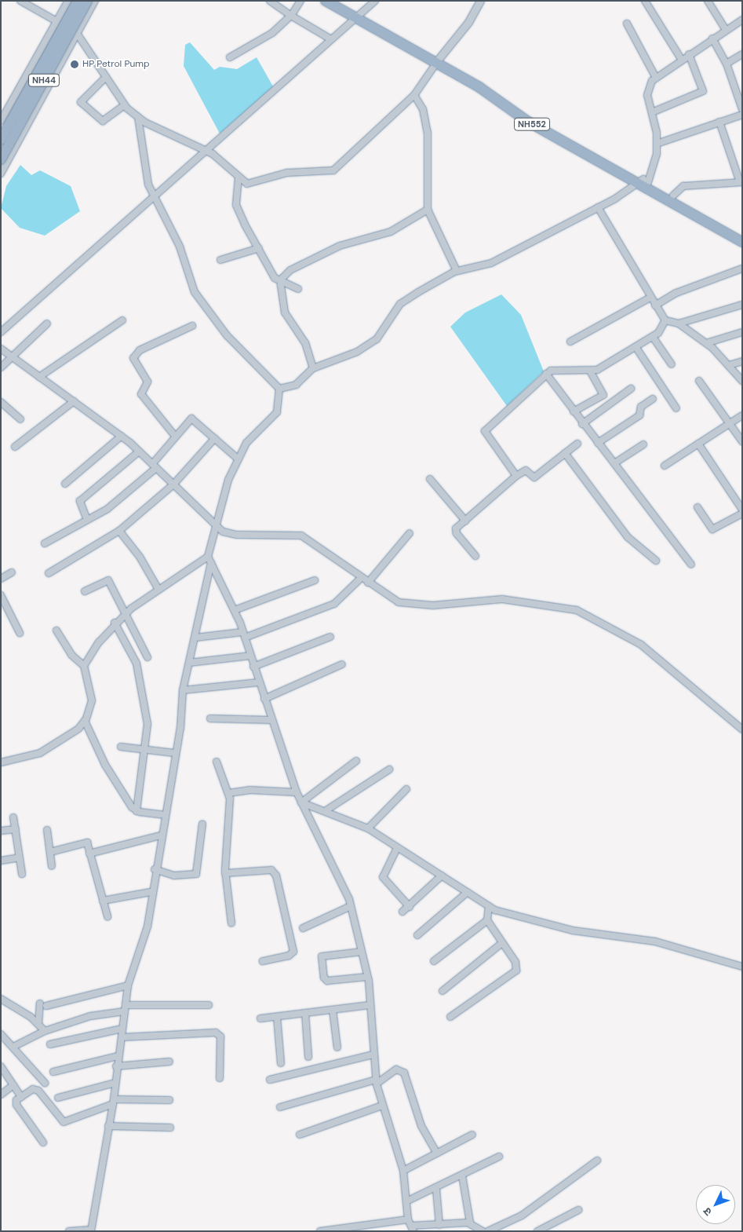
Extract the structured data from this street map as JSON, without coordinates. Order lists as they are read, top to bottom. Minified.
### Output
{"streets":{"highway":["NH44","NH552"]},"places":["HP Petrol Pump"],"north":"bottom left"}
